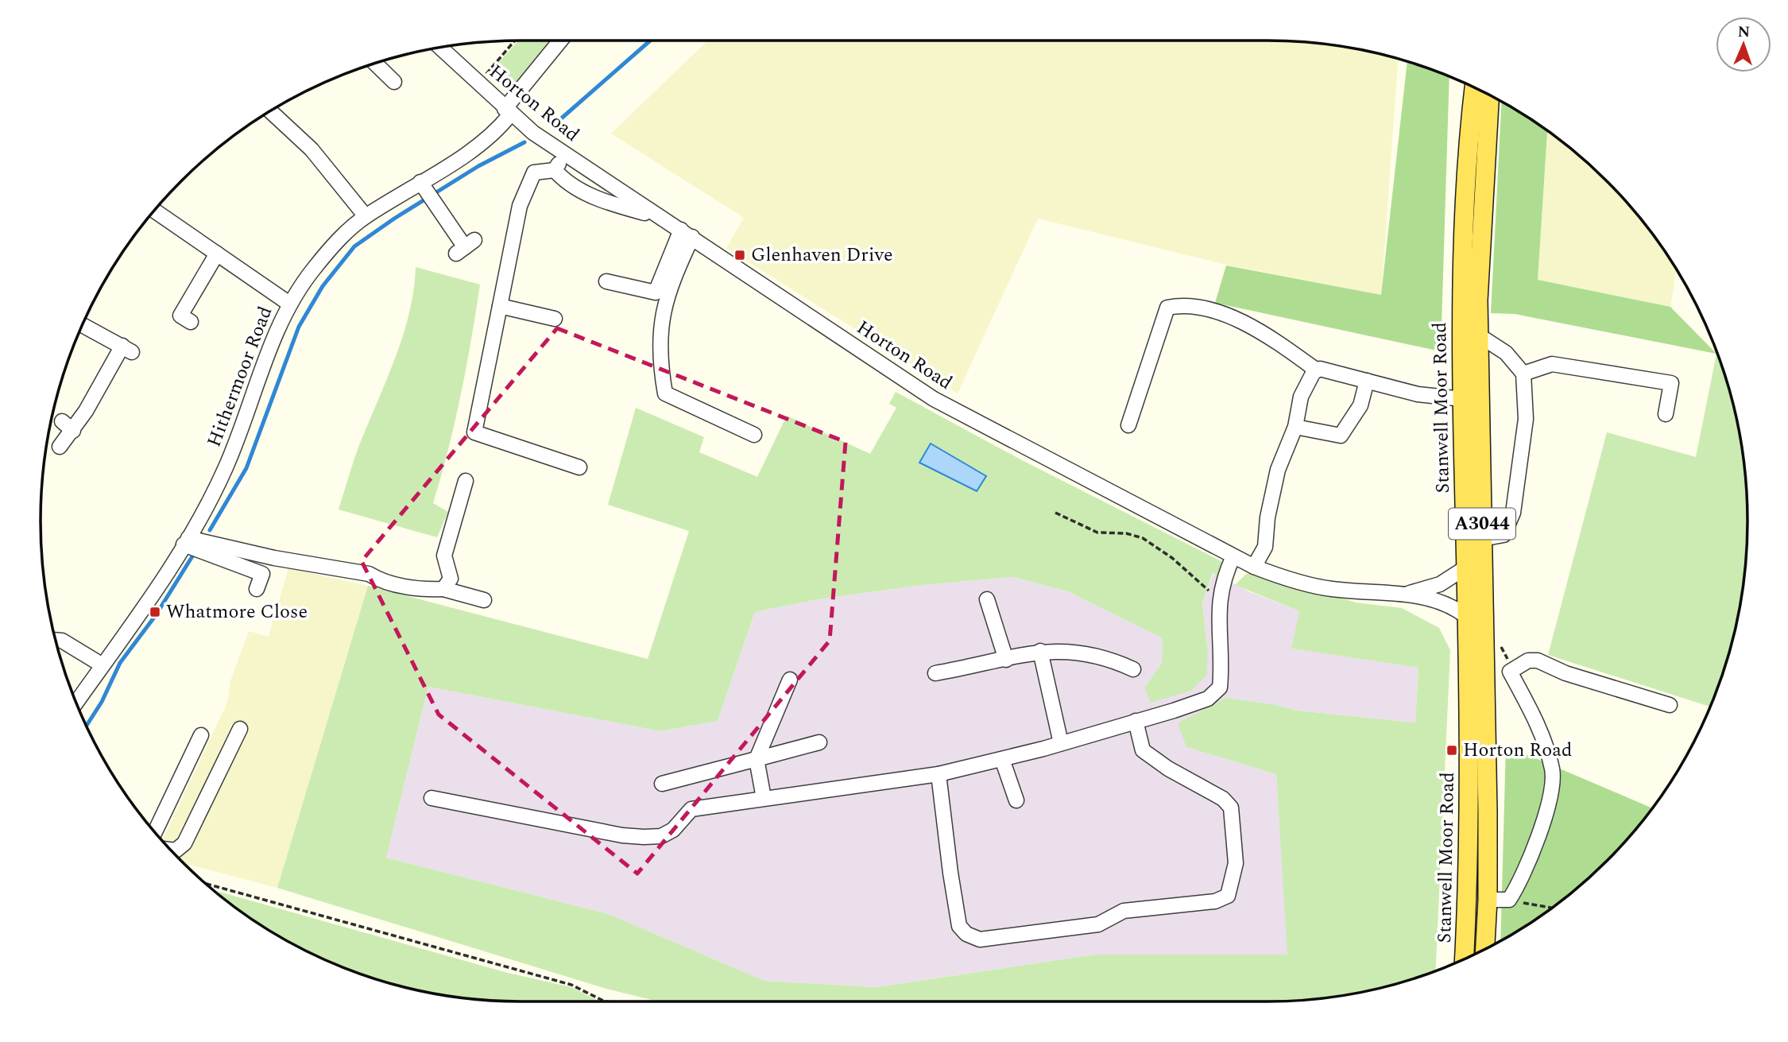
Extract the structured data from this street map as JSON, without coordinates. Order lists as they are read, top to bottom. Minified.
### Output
{"streets":{"main road":["Stanwell Moor Road","A3044"],"street":["Horton Road","Hithermoor Road"]},"crossings":[["Horton Road","Hithermoor Road"],["Horton Road","Stanwell Moor Road"]],"places":{"transit":["Glenhaven Drive","Whatmore Close","Horton Road"]},"north":"top"}
